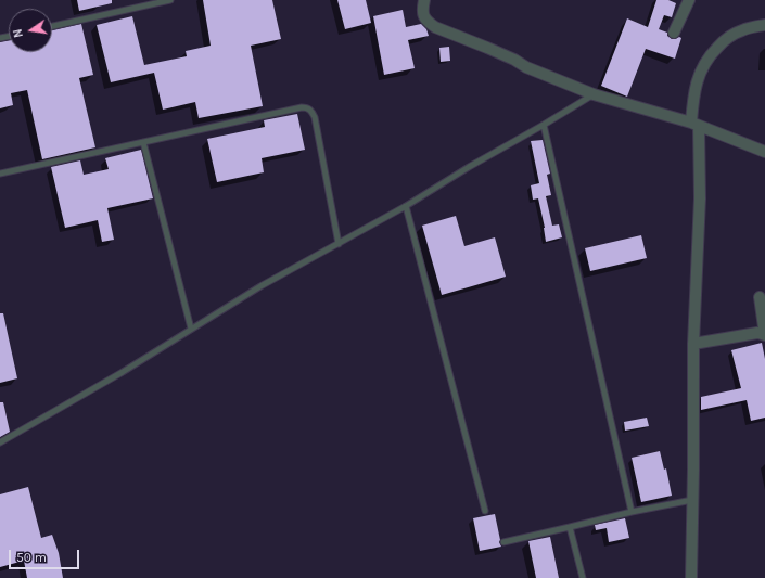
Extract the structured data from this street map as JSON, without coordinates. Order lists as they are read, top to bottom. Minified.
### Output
{"scale_bar":"50 m","north":"left"}
